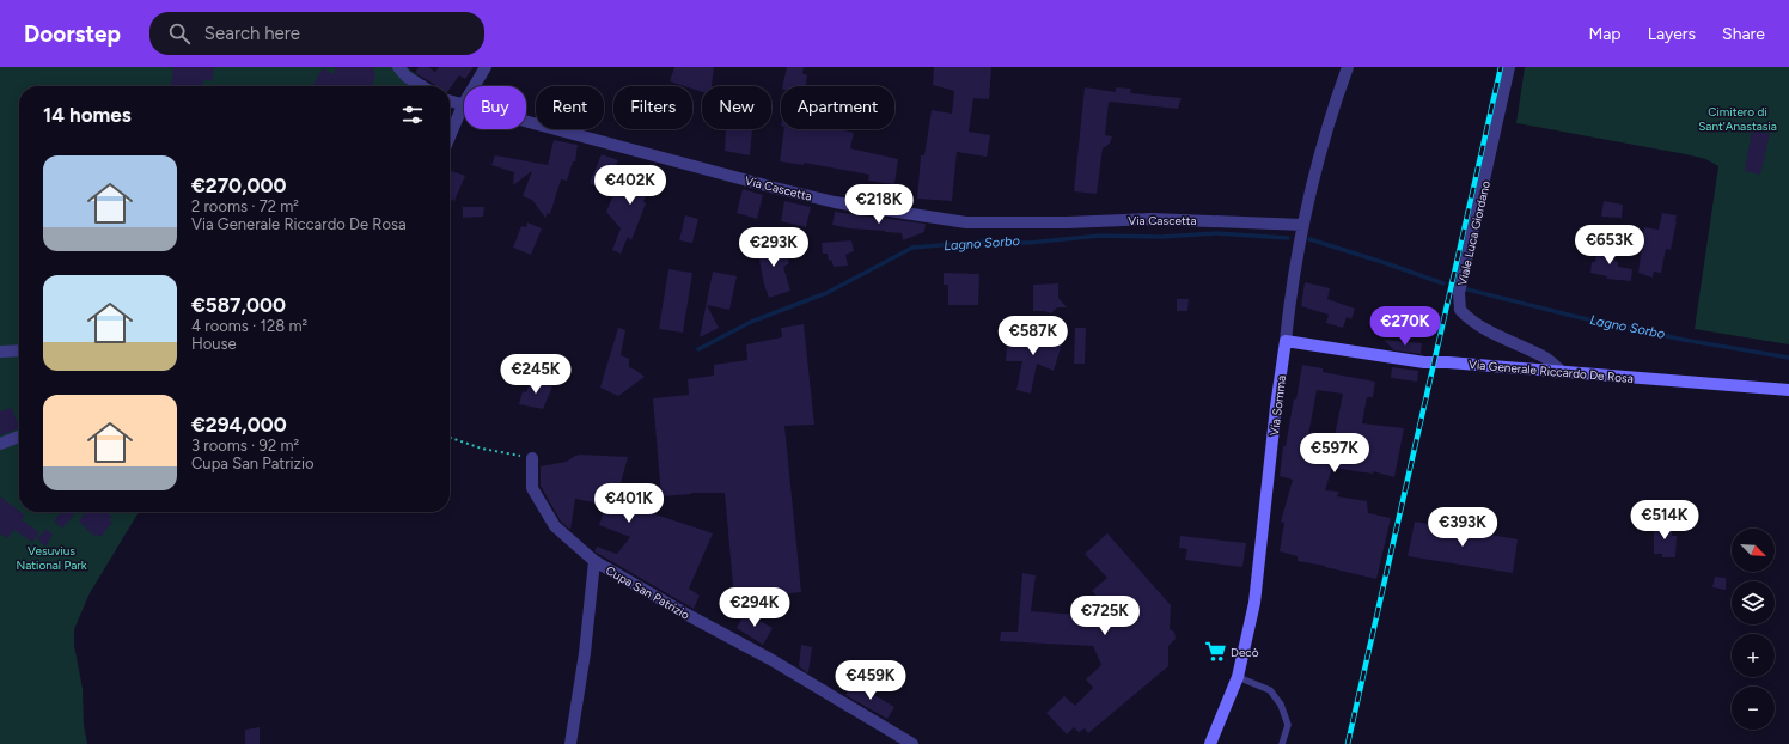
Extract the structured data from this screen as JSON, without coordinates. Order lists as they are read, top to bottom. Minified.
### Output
{"streets":{"main road":["Via Generale Riccardo De Rosa","Via Somma"],"street":["Via Cascetta","Viale Luca Giordano","Cupa San Patrizio"]},"crossings":[["Via Cascetta","Via Somma"],["Viale Luca Giordano","Via Generale Riccardo De Rosa"],["Via Generale Riccardo De Rosa","Via Somma"]],"water":["Lagno Sorbo"],"parks":["Cimitero di Sant'Anastasia","Vesuvius National Park"],"places":{"supermarket":["Decò"]},"north":"bottom right","page":{"header":"Doorstep","search":"Search here","nav":["Map","Layers","Share"],"chip":["Buy","Rent","Filters","New","Apartment"],"heading":"14 homes","list":[{"name":"€270,000","note":"2 rooms · 72 m² · Via Generale Riccardo De Rosa"},{"name":"€587,000","note":"4 rooms · 128 m² · House"},{"name":"€294,000","note":"3 rooms · 92 m² · Cupa San Patrizio"}],"price":["€402K","€218K","€653K","€293K","€270K","€587K","€245K","€597K","€401K","€514K","€393K","€294K","€725K","€459K"],"map_buttons":["+","−"]}}
